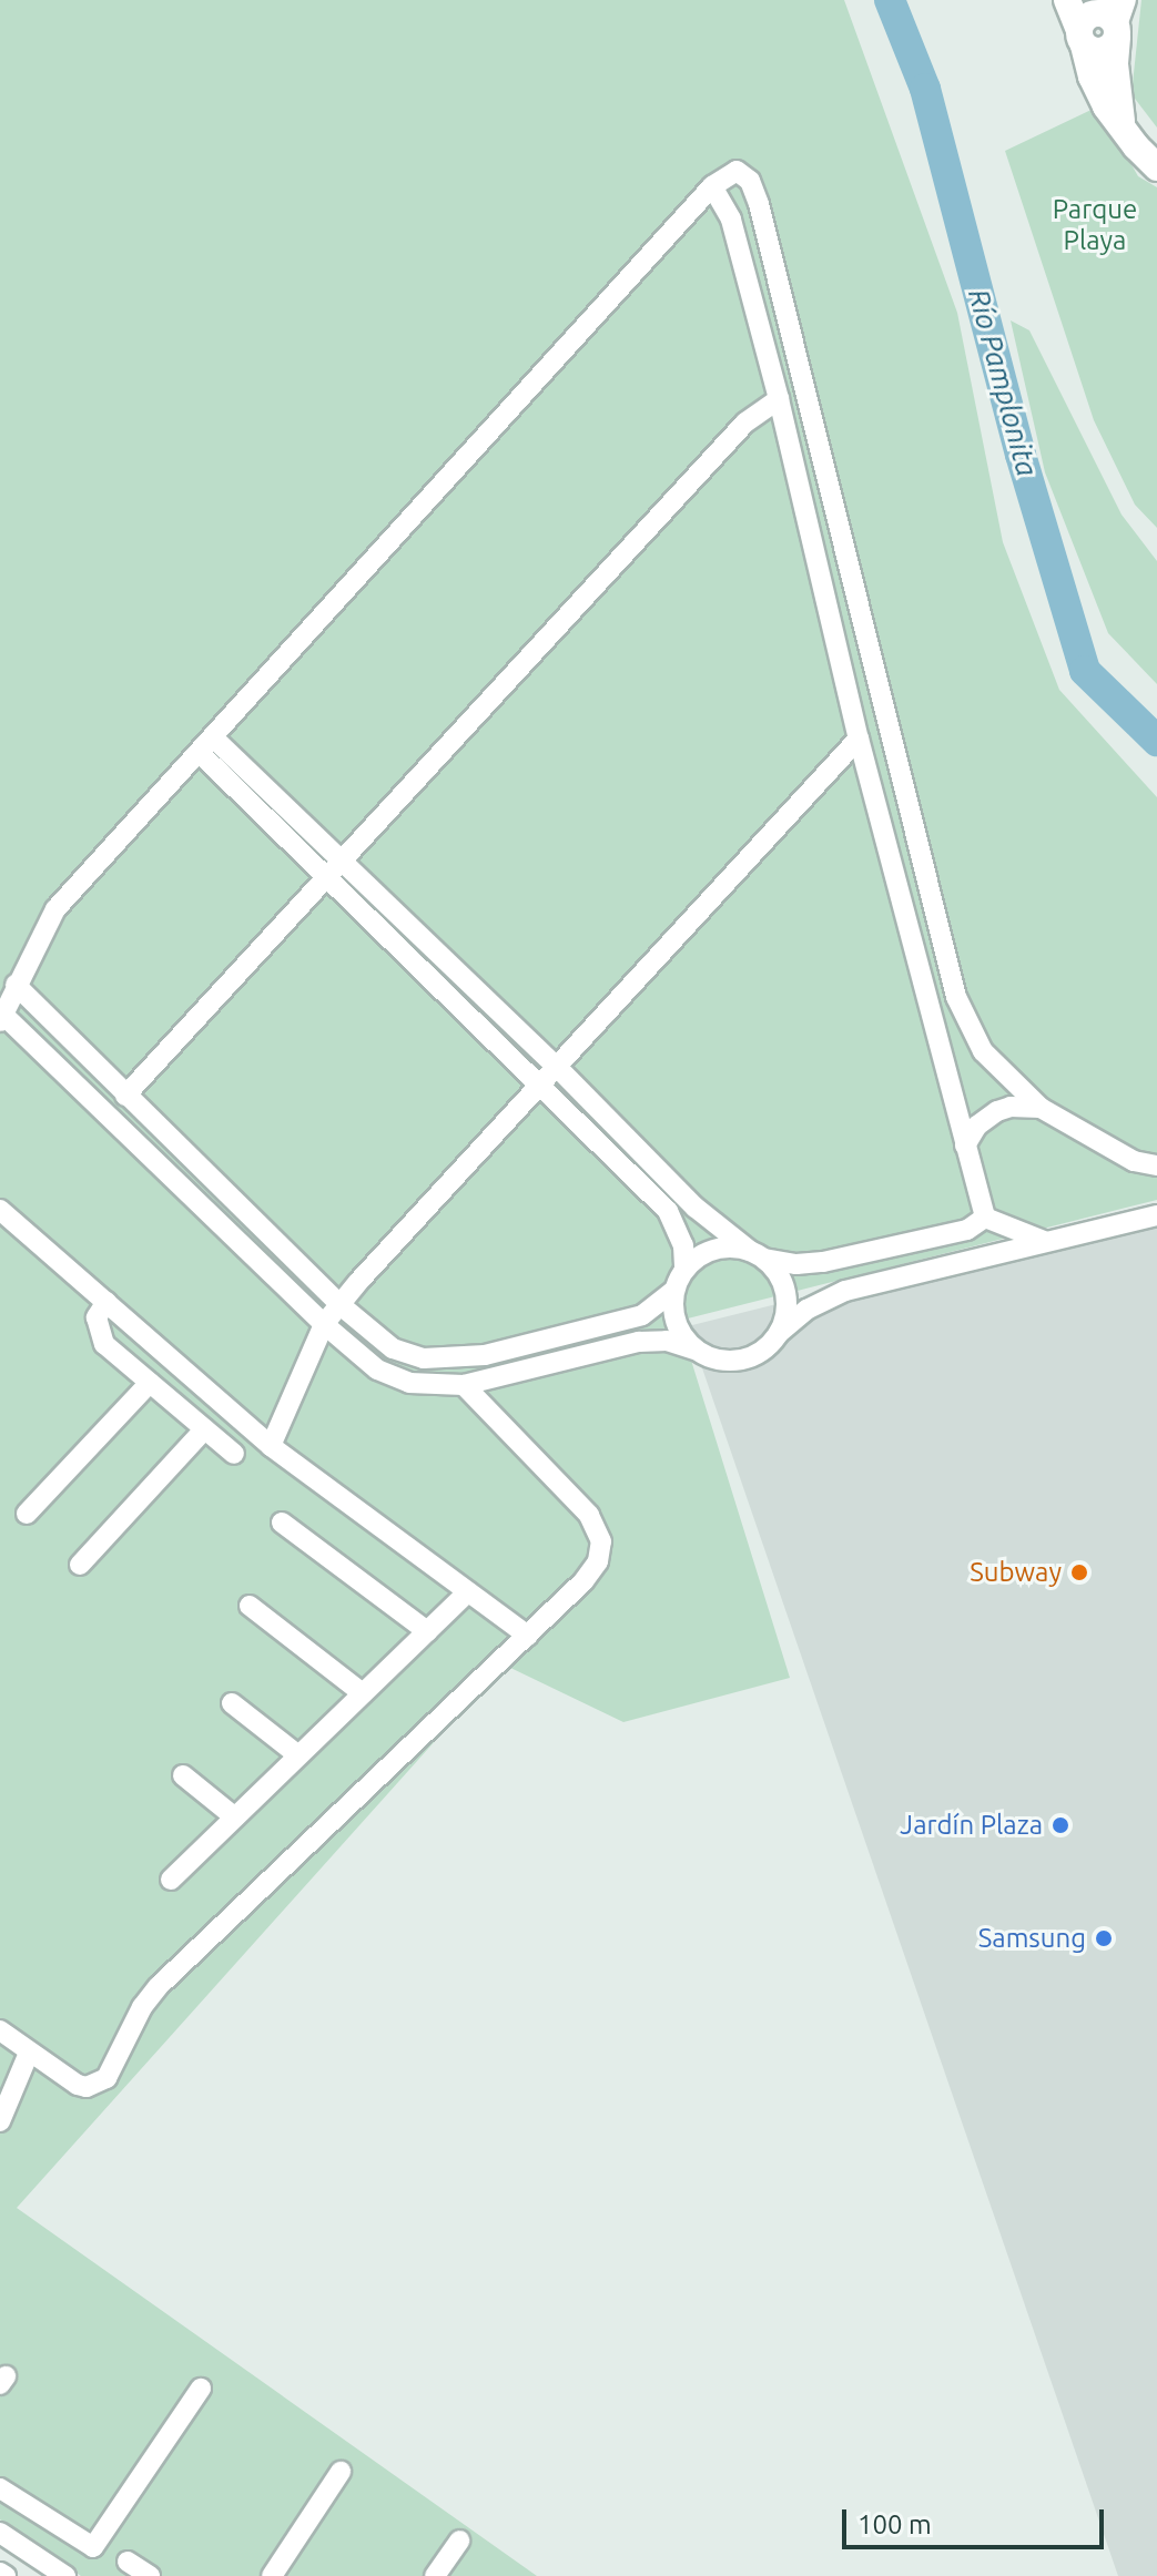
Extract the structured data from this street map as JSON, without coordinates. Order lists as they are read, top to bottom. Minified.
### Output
{"water":["Río Pamplonita"],"parks":["Parque Playa"],"places":["Subway","Jardín Plaza","Samsung"],"scale_bar":"100 m"}
